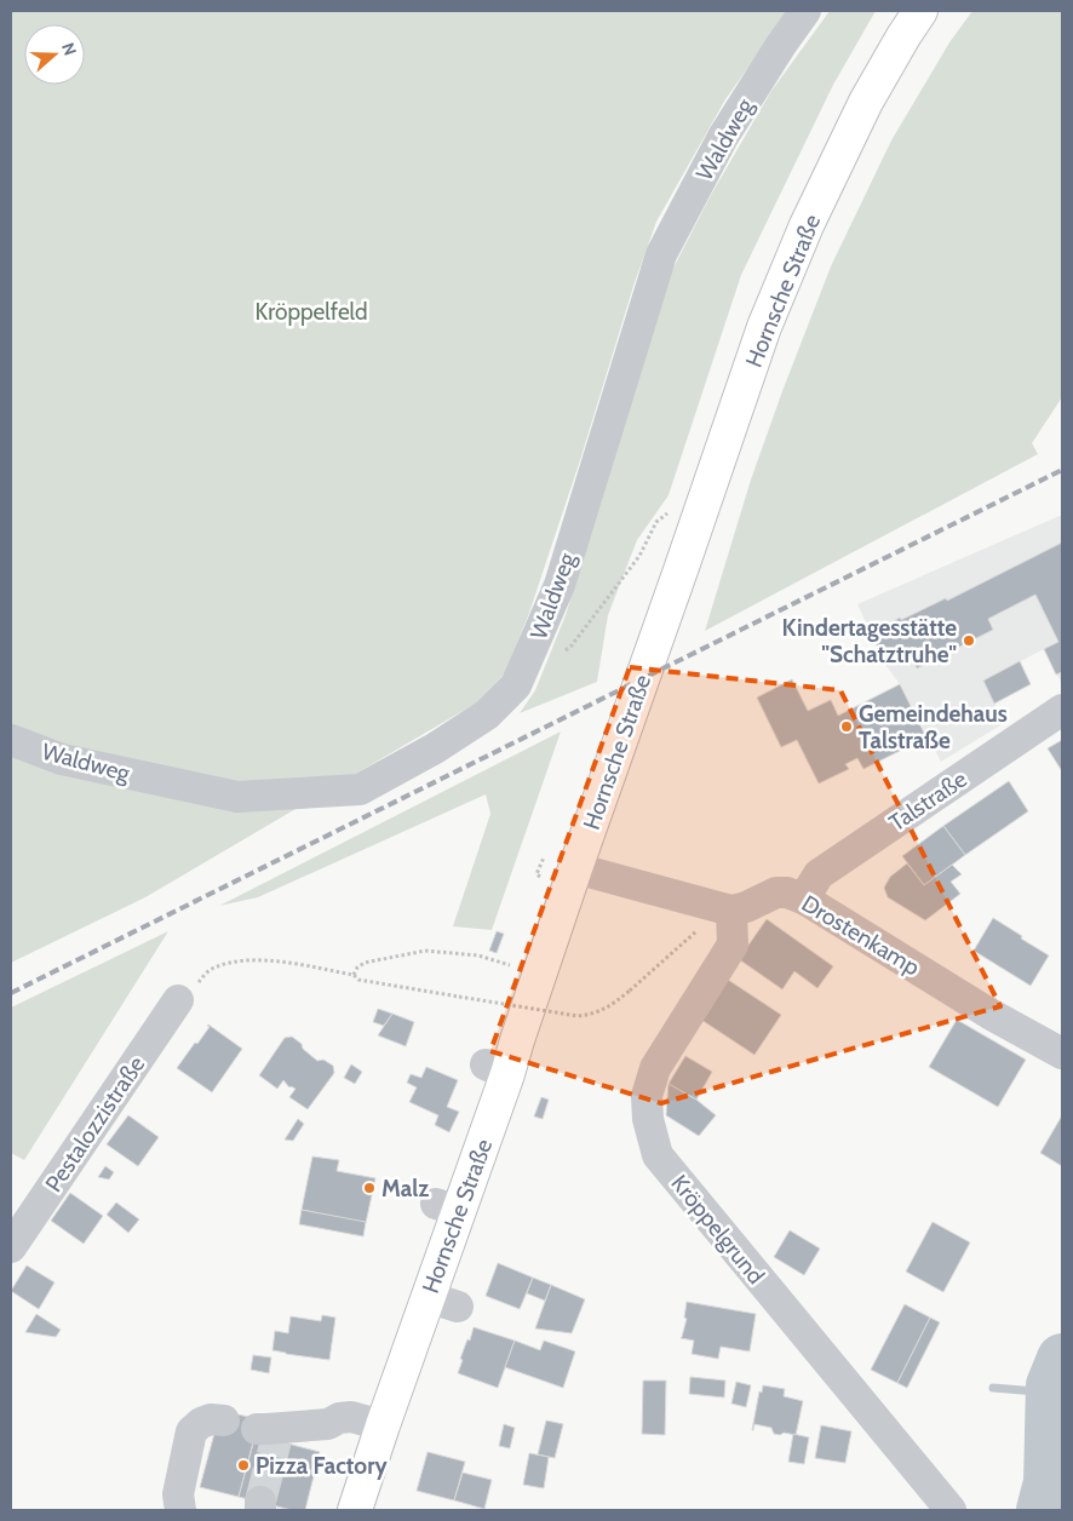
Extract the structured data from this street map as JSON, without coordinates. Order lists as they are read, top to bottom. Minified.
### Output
{"streets":{"main road":["Hornsche Straße"],"street":["Waldweg","Talstraße","Drostenkamp","Pestalozzistraße","Kröppelgrund"]},"crossings":[["Talstraße","Drostenkamp"],["Drostenkamp","Kröppelgrund"]],"parks":["Kröppelfeld"],"places":["Kindertagesstätte \"Schatztruhe\"","Gemeindehaus Talstraße","Malz","Pizza Factory"],"north":"right"}
